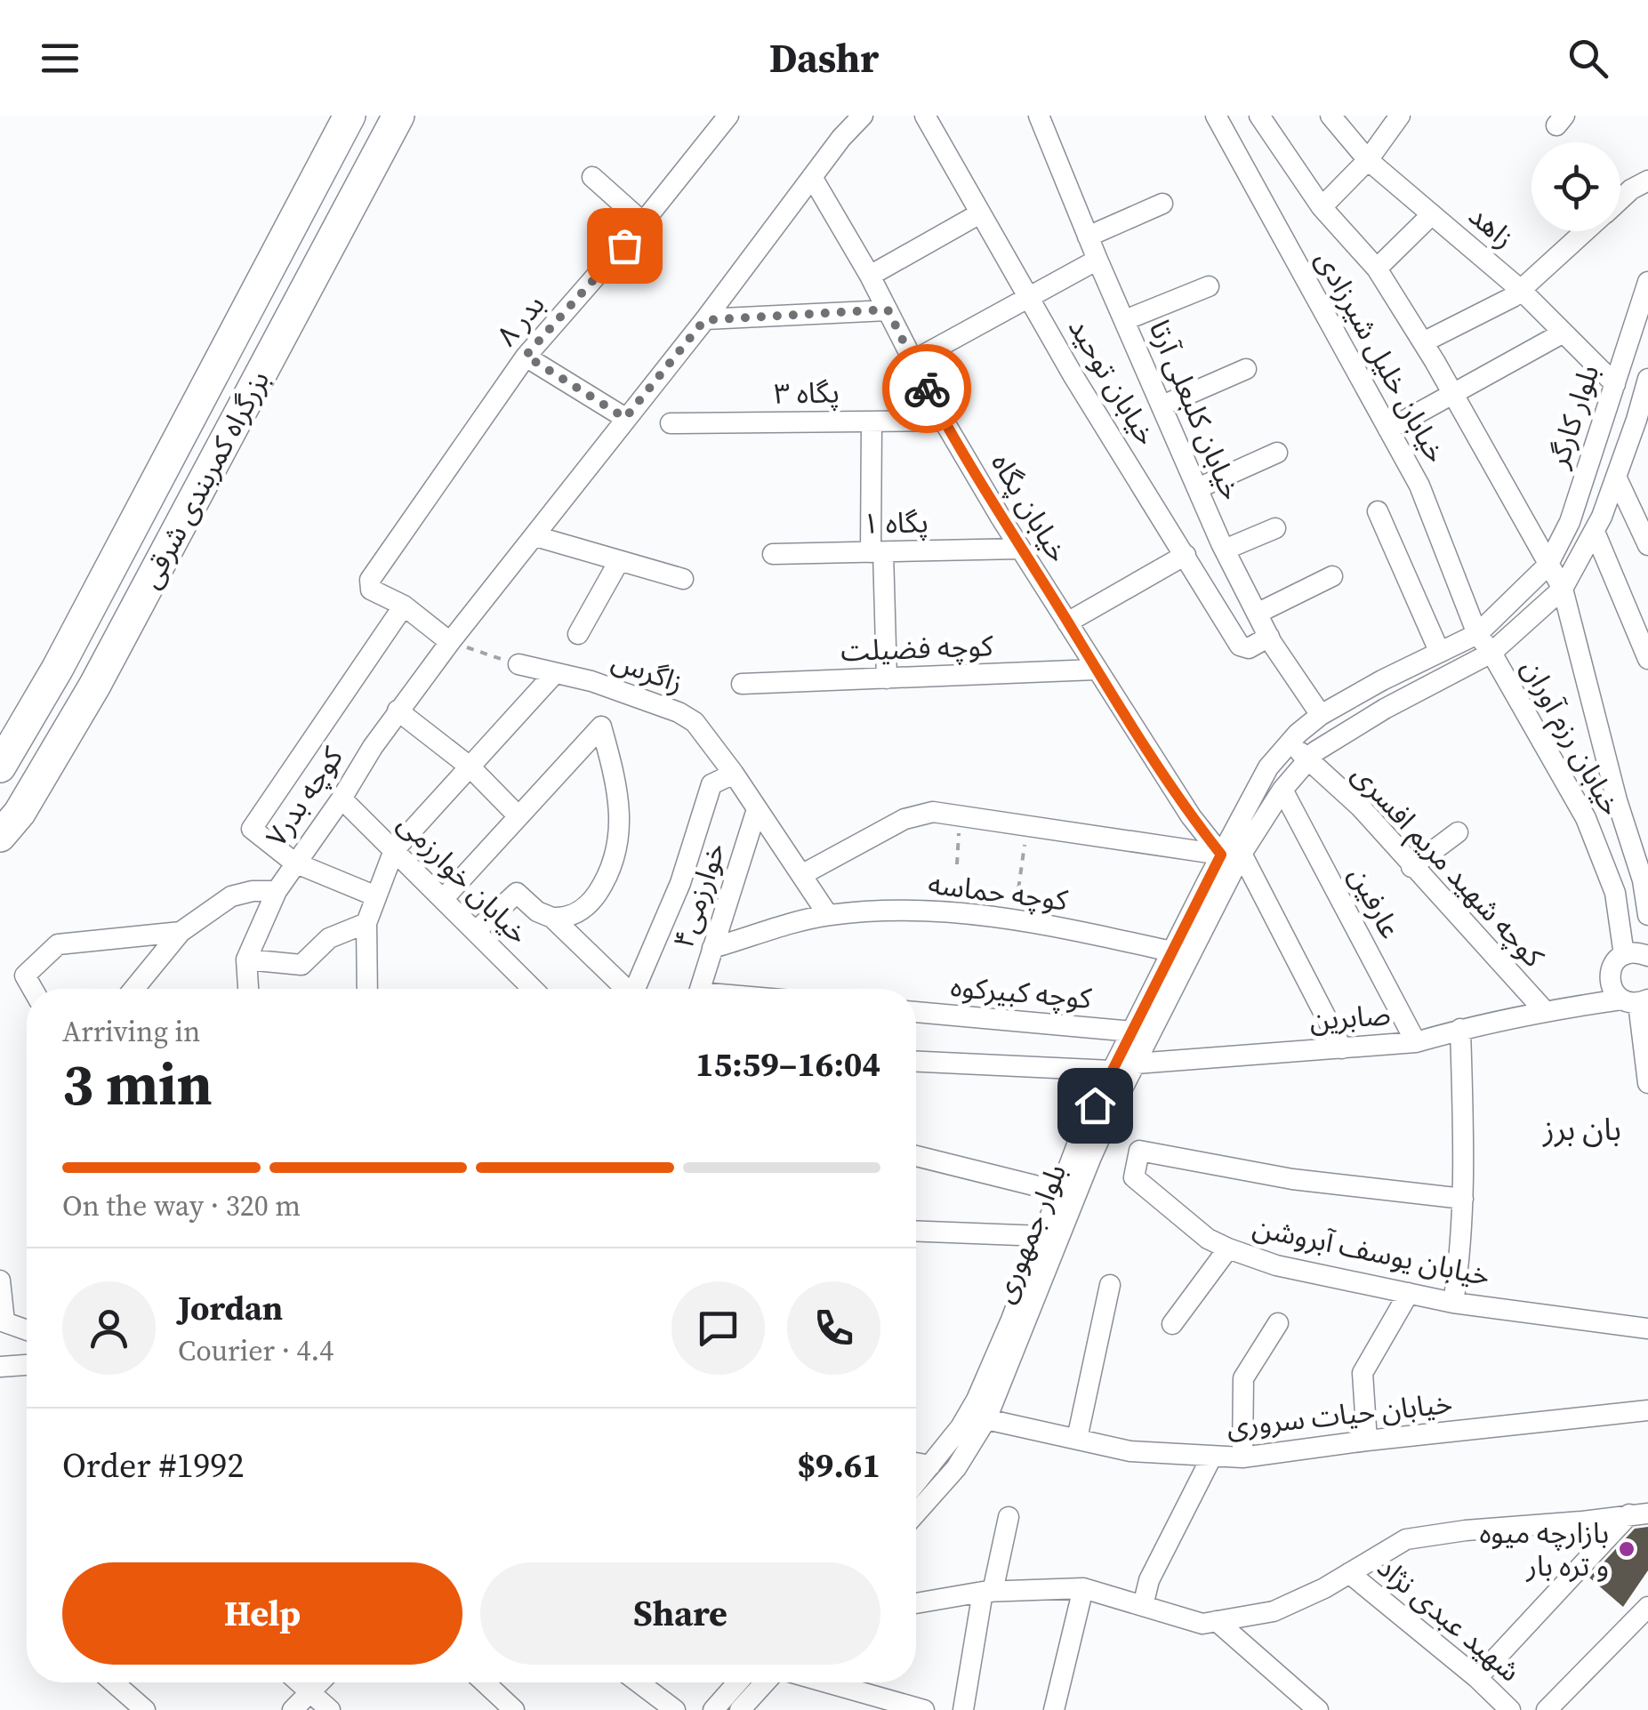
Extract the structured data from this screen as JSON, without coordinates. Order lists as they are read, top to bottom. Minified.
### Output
{"streets":{"highway":["بزرگراه کمربندی شرقی"],"street":["زاهد","بدر ۸","خیابان خلیل شیرزادی","خیابان توحید","پگاه ۳","خیابان کلبعلی آرتا","بلوار کارگر","خیابان پگاه","پگاه ۱","کوچه فضیلت","زاگرس","خیابان رزم آوران","کوچه بدر۷","کوچه شهید مریم افسری","خیابان خوارزمی","کوچه حماسه","خوارزمی۴","عارفین","کوچه کبیرکوه","صابرین","بلوار جمهوری","خیابان یوسف آبروشن","خیابان حیات سروری","شهید عبدی نژاد"]},"crossings":[["زاهد","بلوار کارگر"],["خیابان خلیل شیرزادی","خیابان رزم آوران"],["خیابان خلیل شیرزادی","بلوار جمهوری"],["خیابان توحید","خیابان کلبعلی آرتا"],["پگاه ۳","خیابان پگاه"],["خیابان کلبعلی آرتا","بلوار جمهوری"],["بلوار کارگر","خیابان رزم آوران"],["بلوار کارگر","بلوار جمهوری"],["خیابان پگاه","پگاه ۱"],["خیابان پگاه","کوچه فضیلت"],["خیابان پگاه","کوچه بدر۷"],["خیابان پگاه","صابرین"],["خیابان پگاه","بلوار جمهوری"],["زاگرس","کوچه حماسه"],["زاگرس","خوارزمی۴"],["خیابان رزم آوران","بلوار جمهوری"],["کوچه بدر۷","خیابان خوارزمی"],["کوچه شهید مریم افسری","صابرین"],["کوچه شهید مریم افسری","بلوار جمهوری"],["کوچه حماسه","خوارزمی۴"],["کوچه حماسه","بلوار جمهوری"],["عارفین","صابرین"],["عارفین","بلوار جمهوری"],["کوچه کبیرکوه","بلوار جمهوری"],["صابرین","بلوار جمهوری"],["بلوار جمهوری","خیابان حیات سروری"]],"districts":["بان برز"],"places":["بازارچه میوه و تره بار"],"page":{"header":"Dashr","heading":["3 min","Arriving in","15:59–16:04"],"panel":["Jordan","Courier · 4.4","Order #1992","$9.61"],"bar":"On the way · 320 m","buttons":["Help","Share"]}}
